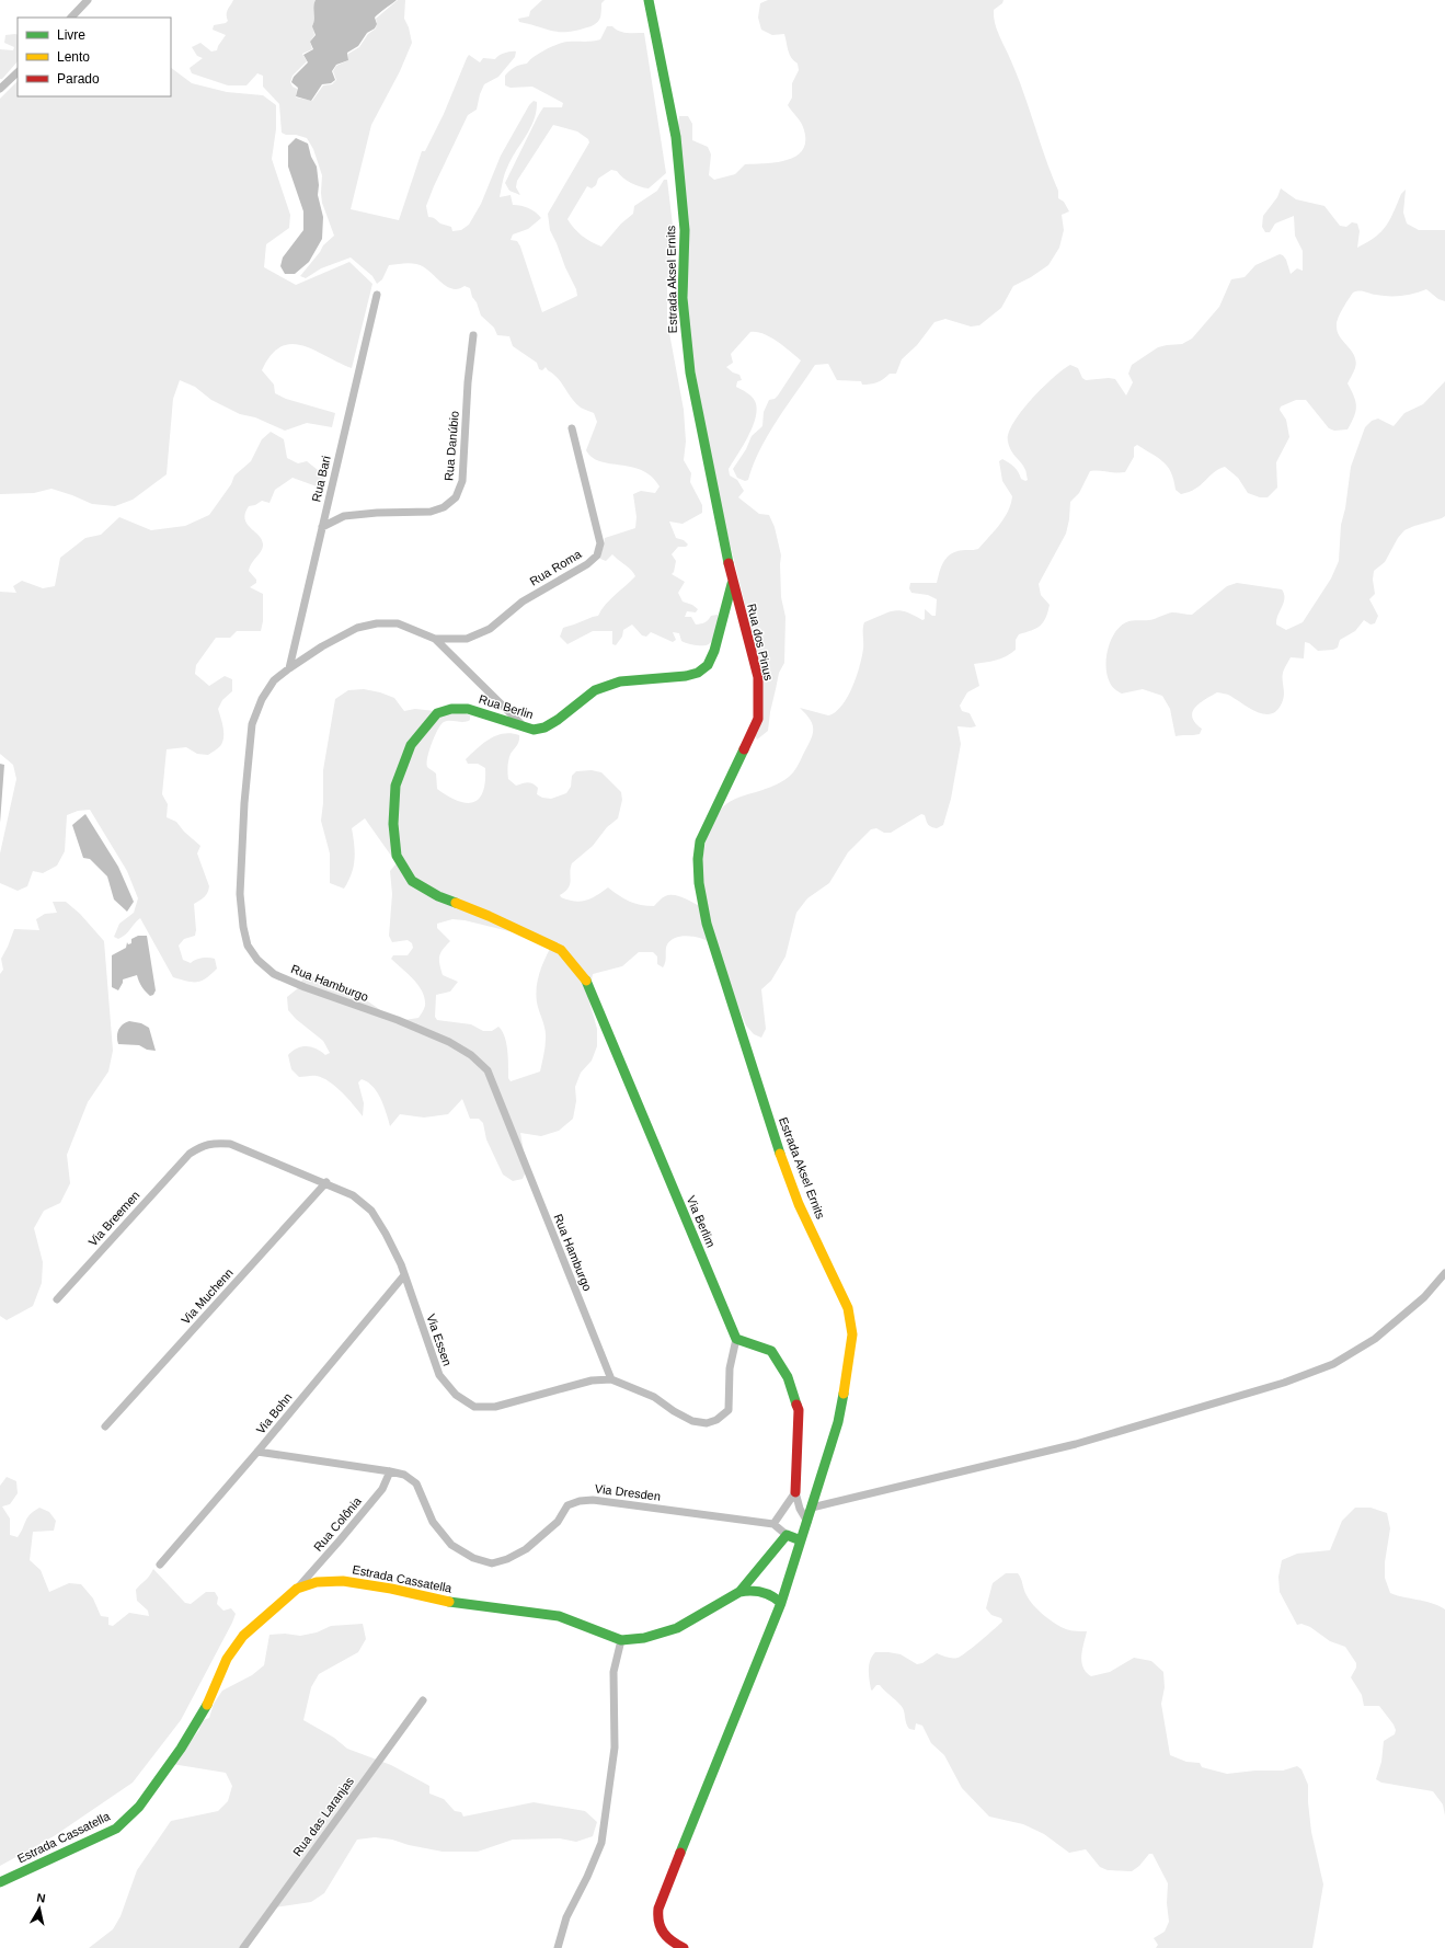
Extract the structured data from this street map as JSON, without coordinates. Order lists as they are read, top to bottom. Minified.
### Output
{"streets":{"street":["Estrada Aksel Ernits","Rua Danúbio","Rua Bari","Rua Roma","Rua dos Pinus","Rua Berlin","Rua Hamburgo","Via Breemen","Via Berlim","Via Muchenn","Via Essen","Via Bohn","Via Dresden","Rua Colônia","Estrada Cassatella","Rua das Laranjas"]},"crossings":[["Estrada Aksel Ernits","Rua dos Pinus"],["Estrada Aksel Ernits","Rua Berlin"],["Rua Danúbio","Rua Bari"],["Rua Bari","Rua Hamburgo"],["Rua Roma","Rua Hamburgo"],["Rua dos Pinus","Rua Berlin"],["Rua Berlin","Rua Hamburgo"],["Rua Berlin","Via Berlim"],["Rua Hamburgo","Via Essen"],["Via Breemen","Via Essen"],["Via Muchenn","Via Essen"],["Via Essen","Via Bohn"],["Via Bohn","Via Dresden"],["Via Dresden","Rua Colônia"],["Rua Colônia","Estrada Cassatella"]],"legend":["Livre","Lento","Parado"],"north":"top"}
